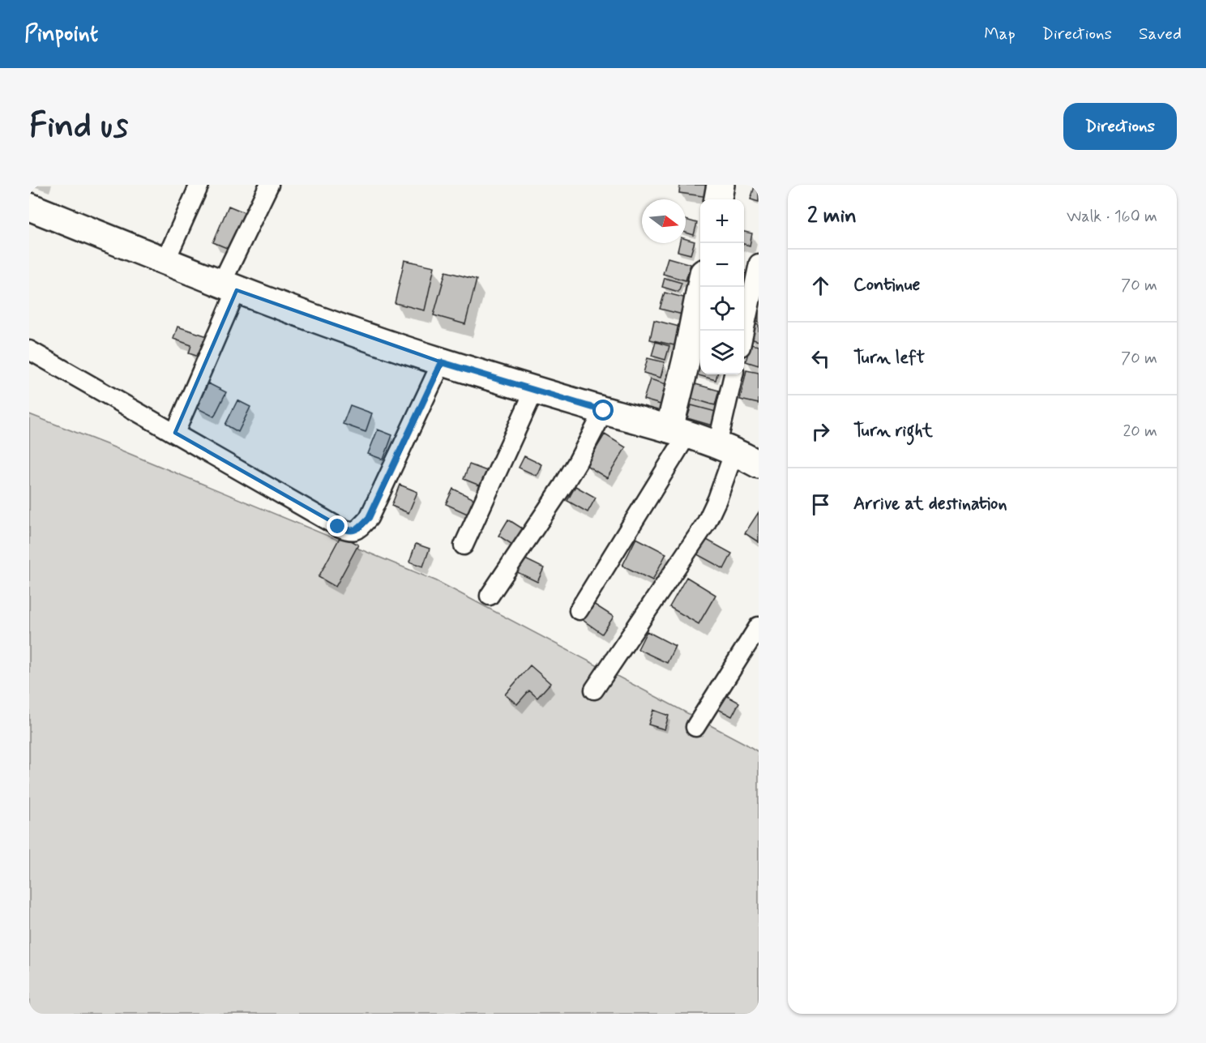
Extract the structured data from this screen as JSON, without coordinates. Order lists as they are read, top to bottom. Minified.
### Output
{"north":"right","page":{"header":"Pinpoint","nav":["Map","Directions","Saved"],"buttons":"Directions","title":"Find us","heading":["2 min","Walk · 160 m"],"map_buttons":["+","−"],"list":[["Continue","70 m"],["Turn left","70 m"],["Turn right","20 m"],"Arrive at destination"]}}
